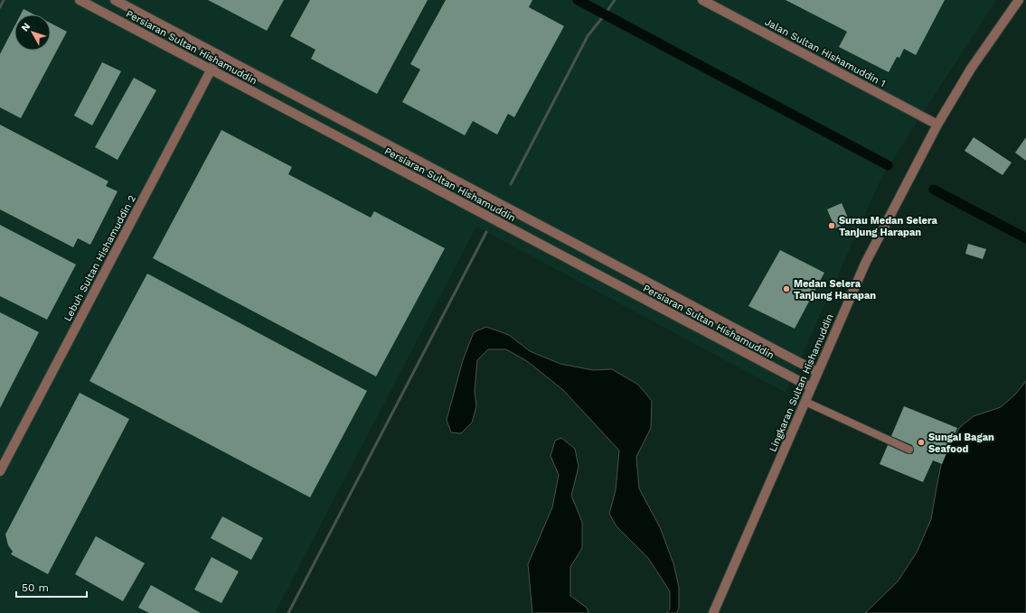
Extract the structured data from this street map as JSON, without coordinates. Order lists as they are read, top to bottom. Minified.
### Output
{"streets":{"street":["Persiaran Sultan Hishamuddin","Jalan Sultan Hishamuddin 1","Lebuh Sultan Hishamuddin 2","Lingkaran Sultan Hishamuddin"]},"crossings":[["Persiaran Sultan Hishamuddin","Lebuh Sultan Hishamuddin 2"],["Persiaran Sultan Hishamuddin","Lingkaran Sultan Hishamuddin"],["Jalan Sultan Hishamuddin 1","Lingkaran Sultan Hishamuddin"]],"places":["Surau Medan Selera Tanjung Harapan","Medan Selera Tanjung Harapan","Sungai Bagan Seafood"],"scale_bar":"50 m","north":"top left"}
